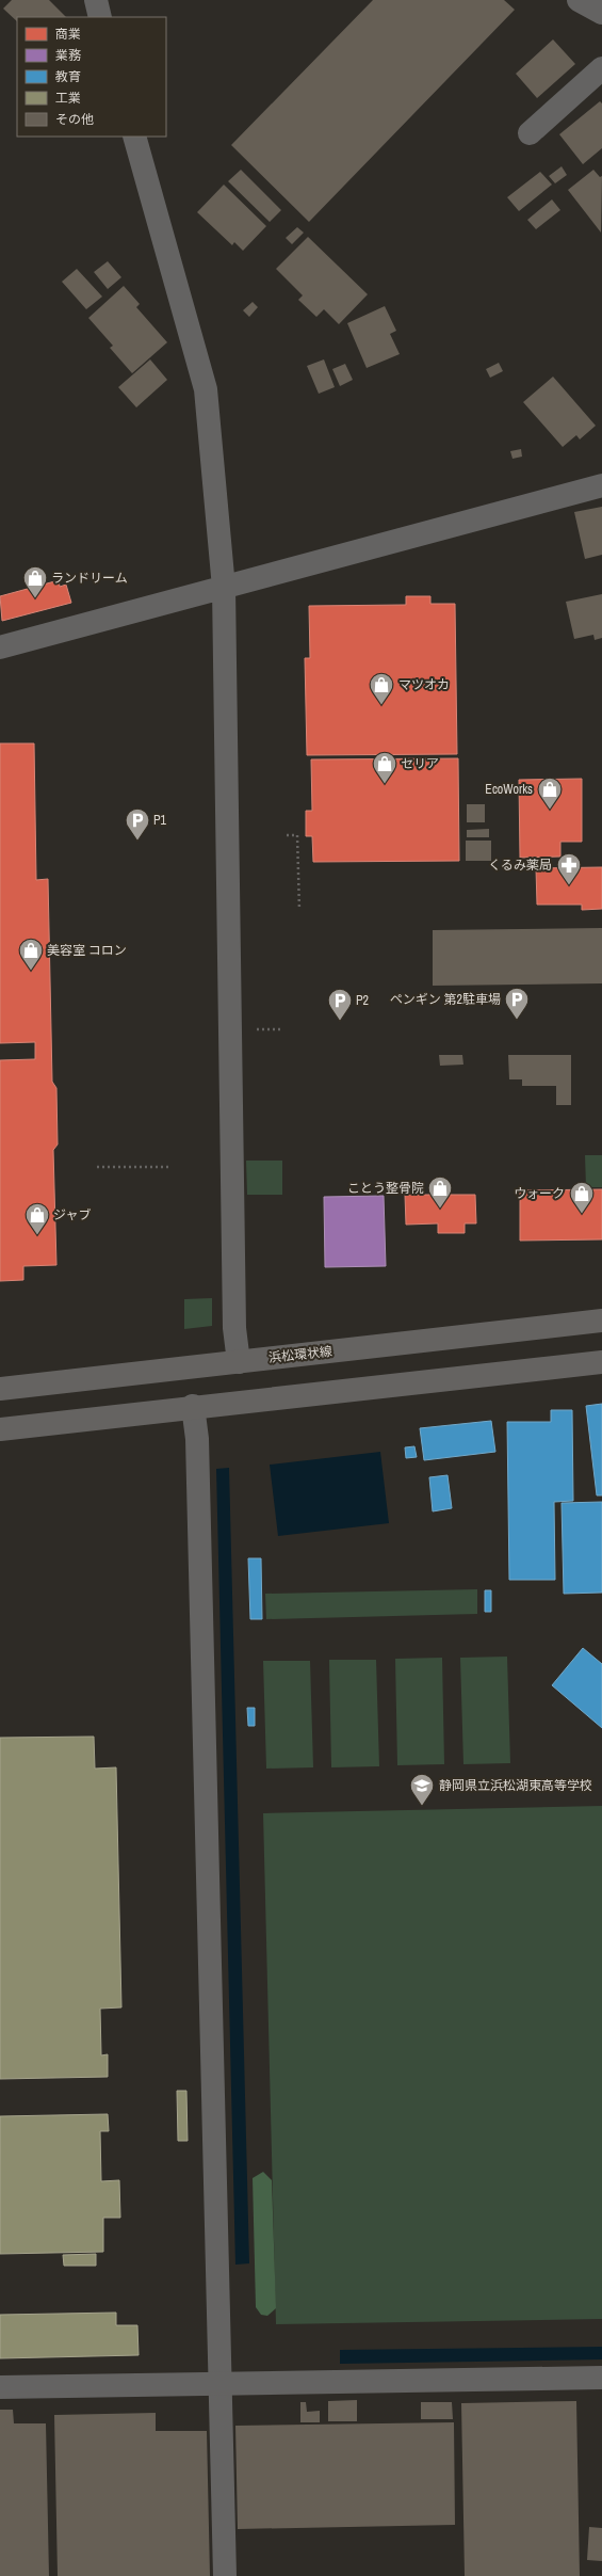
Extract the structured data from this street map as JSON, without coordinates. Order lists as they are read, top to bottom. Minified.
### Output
{"streets":{"main road":["浜松環状線"]},"places":{"shop":["ランドリーム","マツオカ","セリア","EcoWorks","美容室 コロン","ことう整骨院","ウォーク","ジャブ"],"parking":["P1","ペンギン 第2駐車場","P2"],"pharmacy":["くるみ薬局"],"school or university":["静岡県立浜松湖東高等学校"]},"legend":["商業","業務","教育","工業","その他"]}
